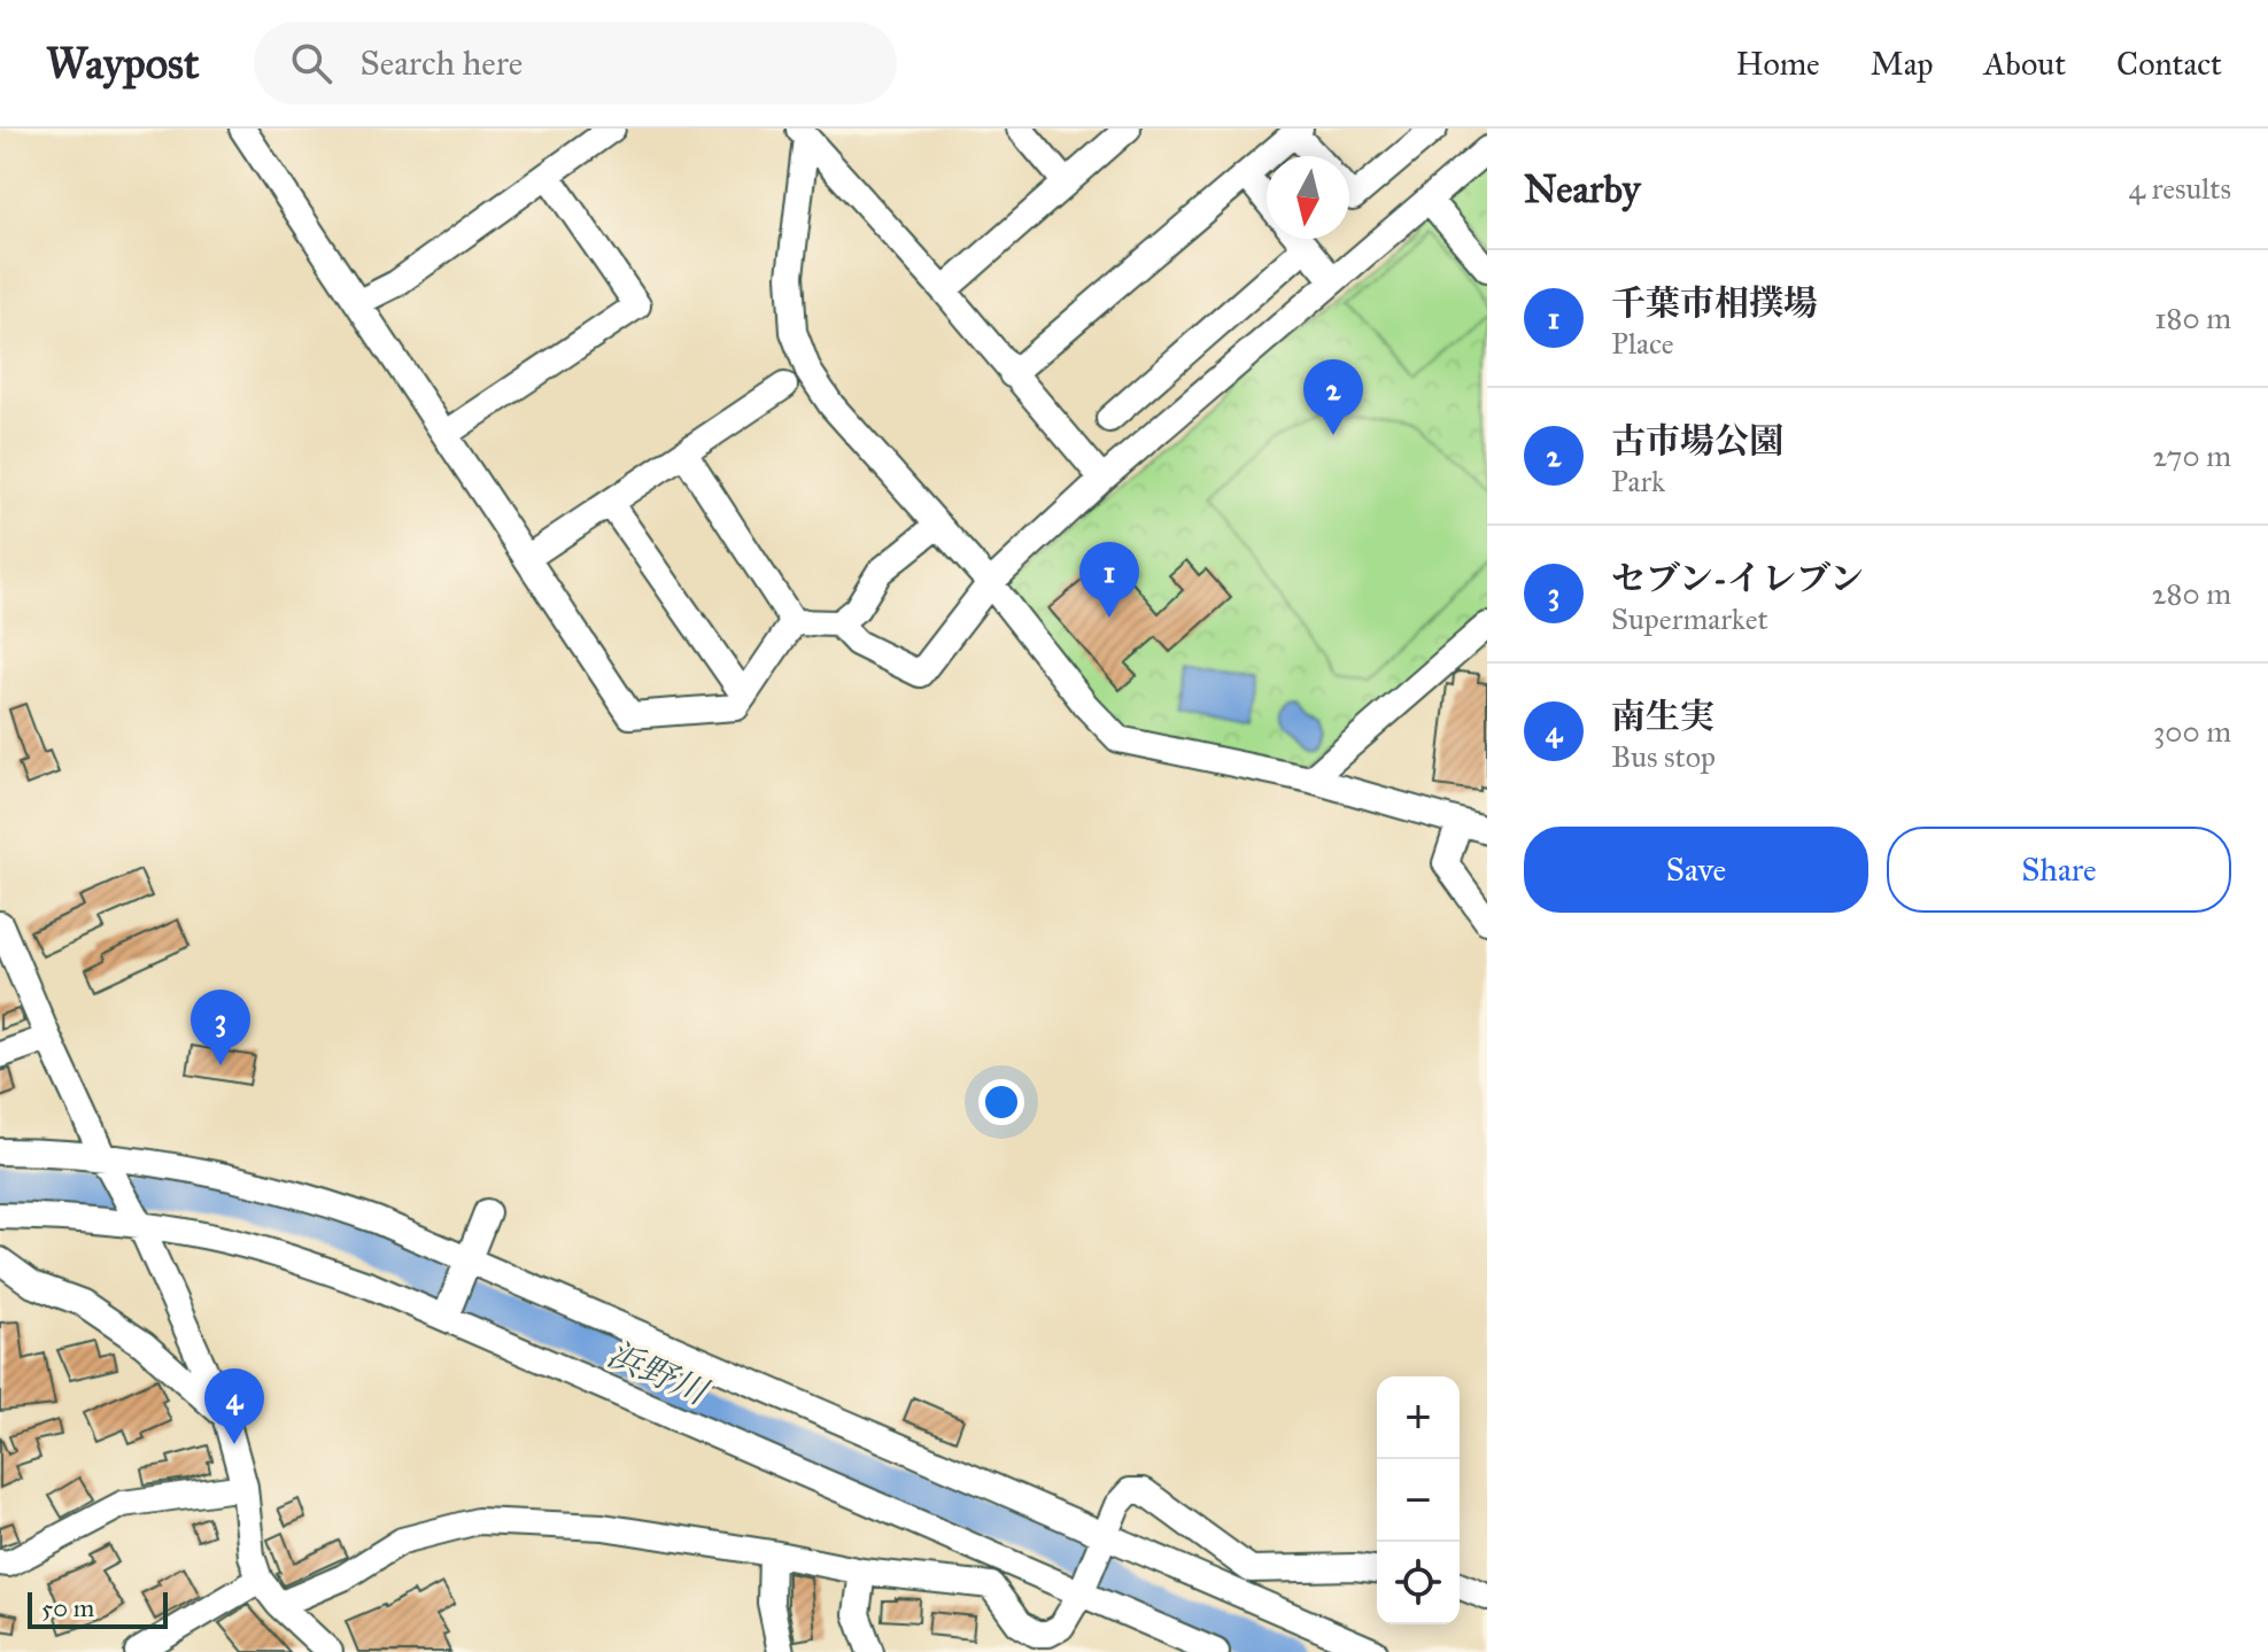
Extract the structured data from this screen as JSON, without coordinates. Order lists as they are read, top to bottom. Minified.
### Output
{"water":["浜野川"],"scale_bar":"50 m","north":"bottom","page":{"header":"Waypost","search":"Search here","nav":["Home","Map","About","Contact"],"heading":["Nearby","4 results"],"list":[{"mark":"1","name":"千葉市相撲場","note":"Place","value":"180 m"},{"mark":"2","name":"古市場公園","note":"Park","value":"270 m"},{"mark":"3","name":"セブン-イレブン","note":"Supermarket","value":"280 m"},{"mark":"4","name":"南生実","note":"Bus stop","value":"300 m"}],"pins":["2","1","3","4"],"buttons":["Save","Share"],"map_buttons":["+","−"],"scale":"50 m"}}
